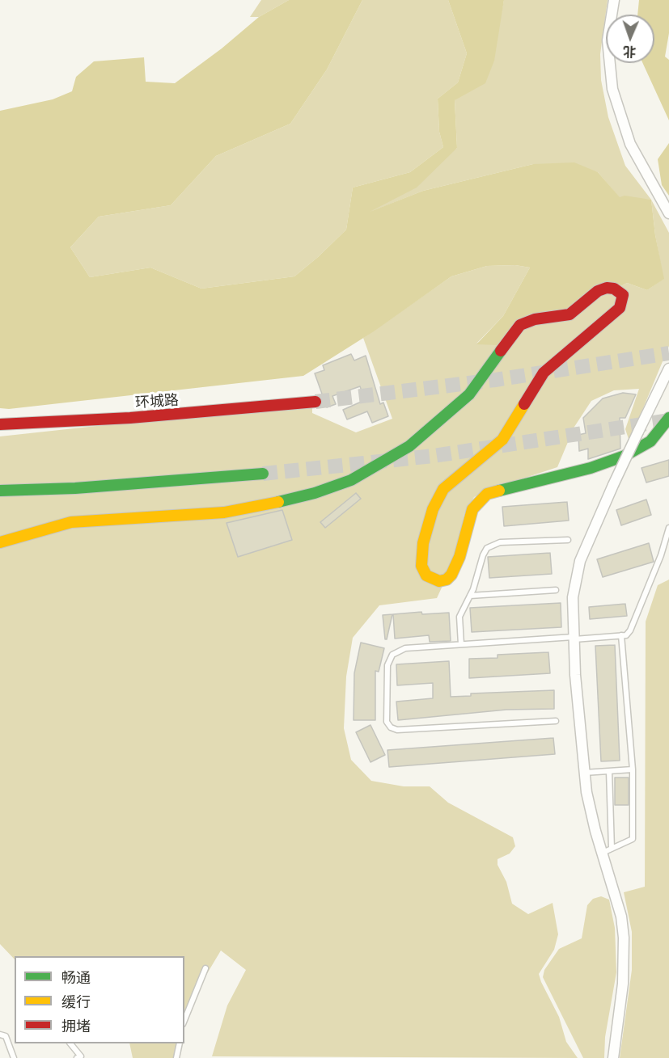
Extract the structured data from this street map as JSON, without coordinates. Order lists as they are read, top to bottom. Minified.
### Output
{"streets":{"street":["环城路"]},"legend":["畅通","缓行","拥堵"],"north":"bottom"}
